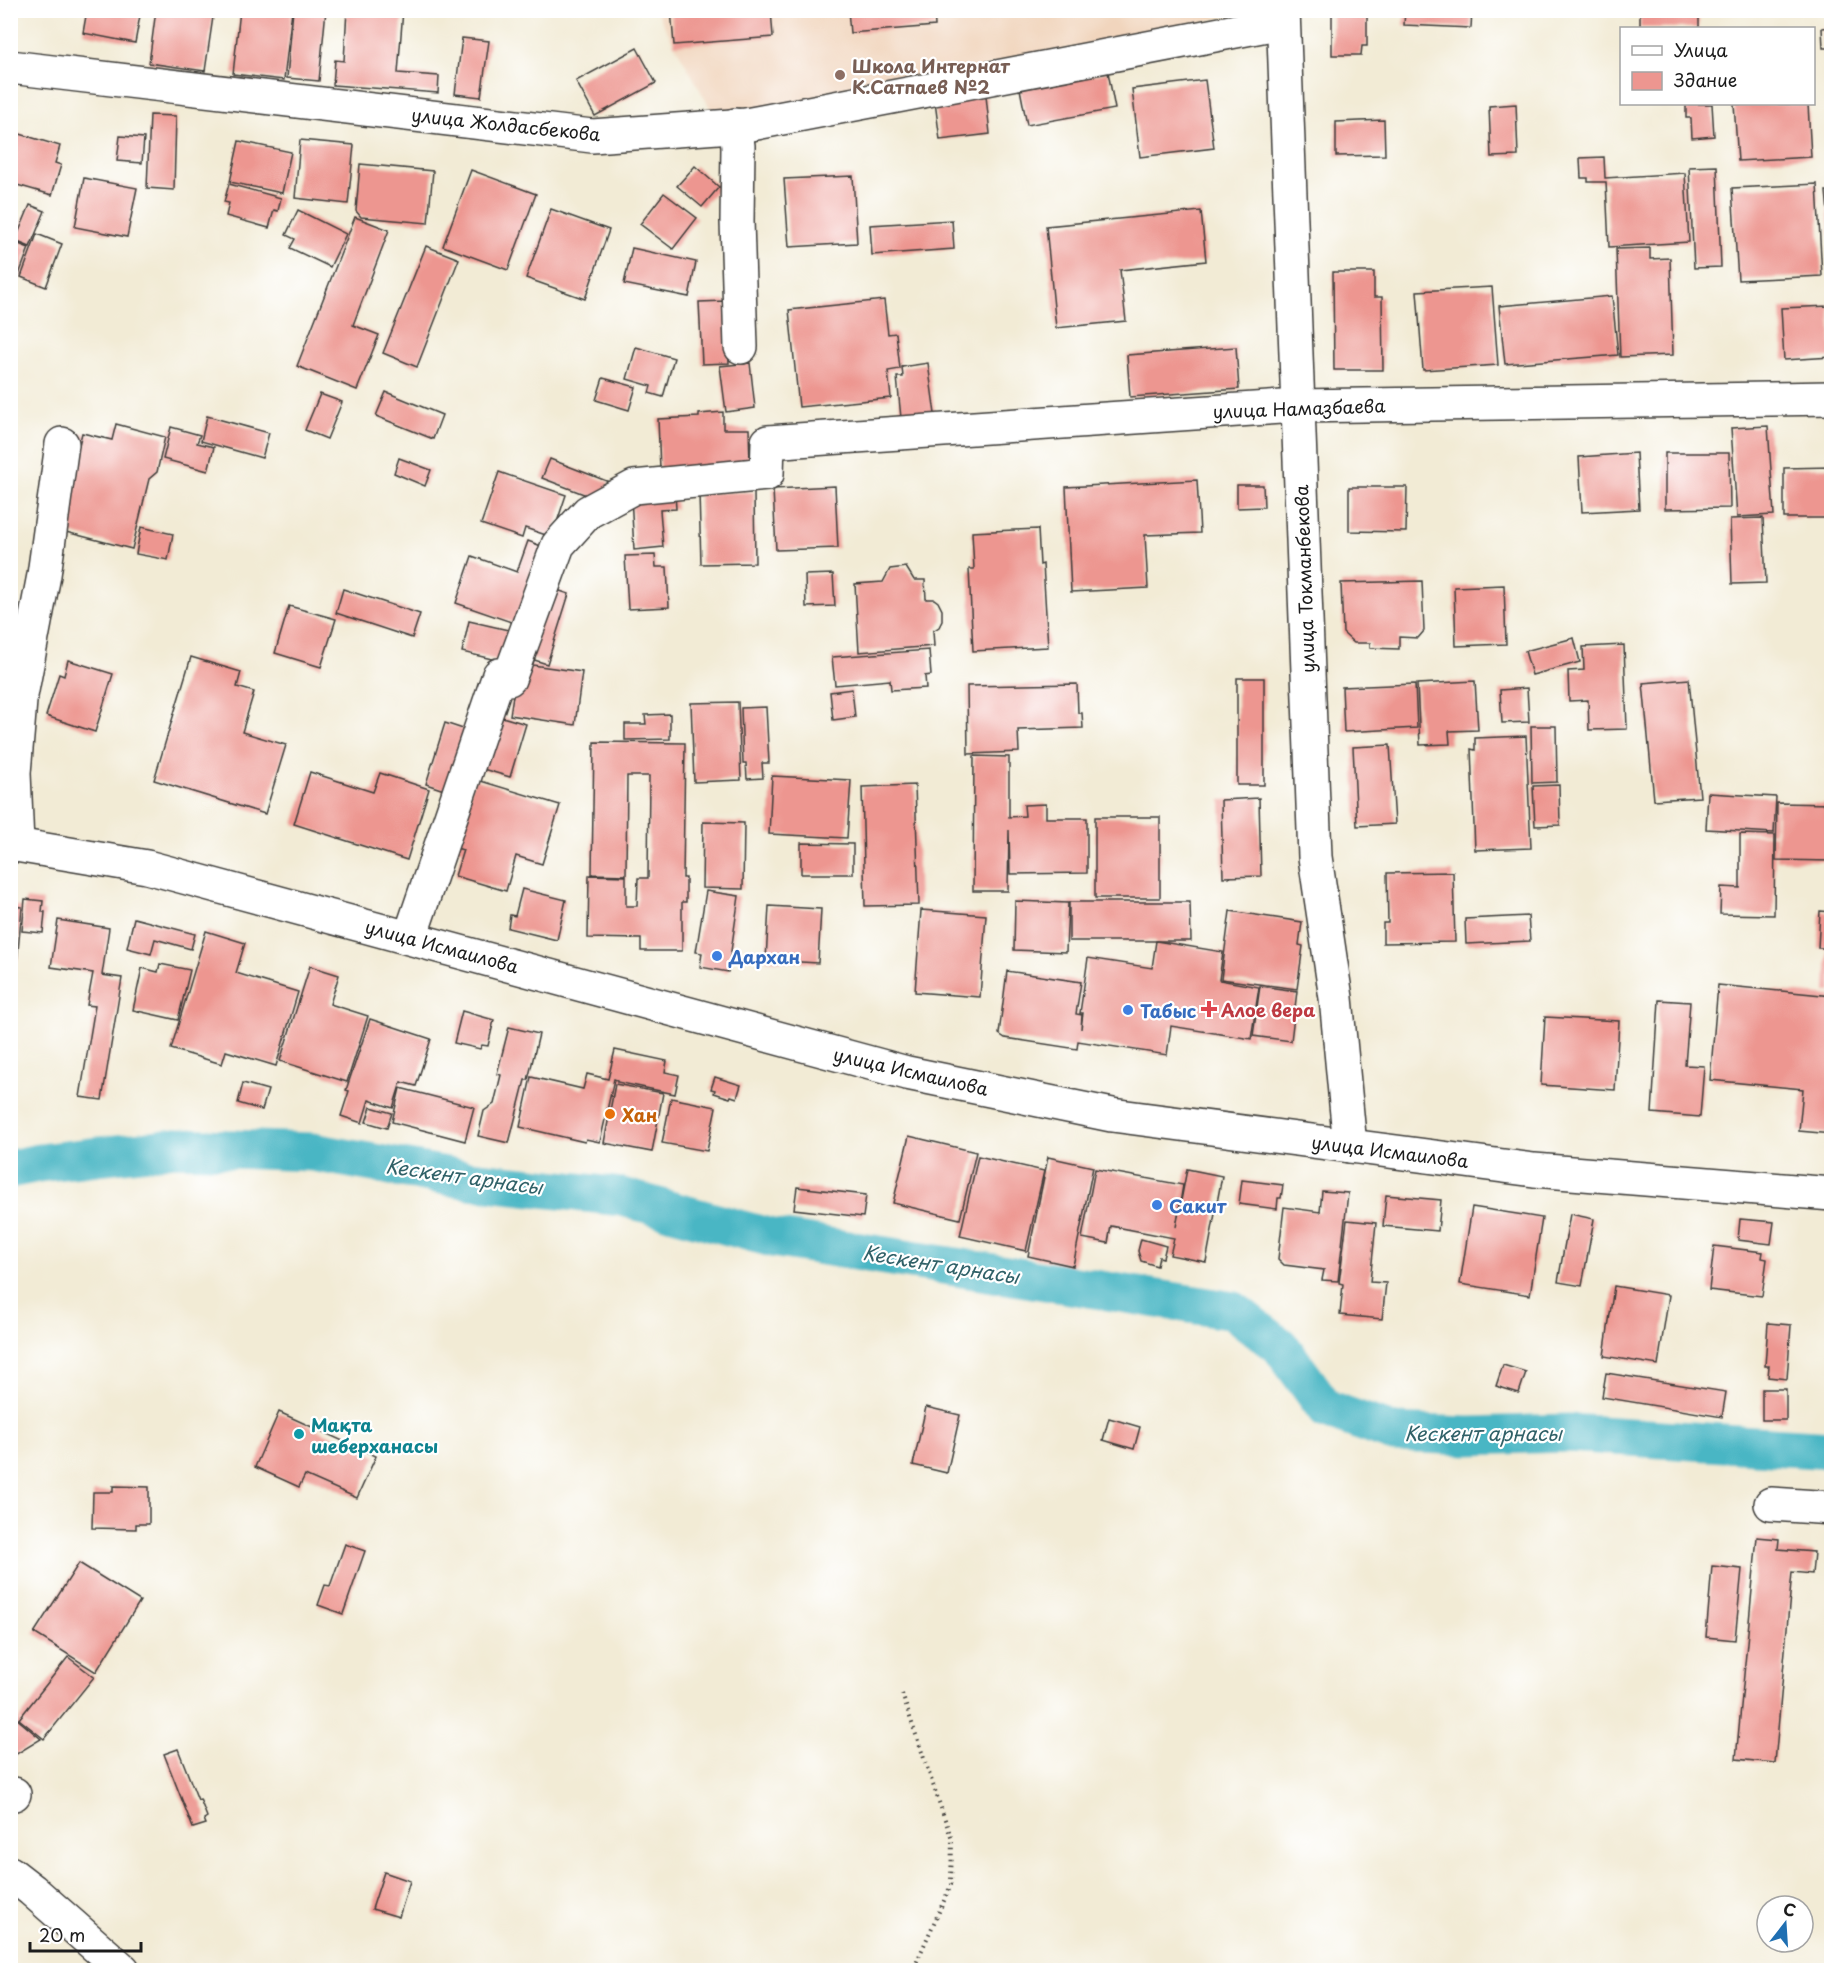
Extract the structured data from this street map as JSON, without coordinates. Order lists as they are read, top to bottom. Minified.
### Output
{"streets":{"street":["улица Жолдасбекова","улица Намазбаева","улица Токманбекова","улица Исмаилова"]},"crossings":[["улица Жолдасбекова","улица Токманбекова"],["улица Намазбаева","улица Токманбекова"],["улица Намазбаева","улица Исмаилова"],["улица Токманбекова","улица Исмаилова"]],"water":["Кескент арнасы"],"places":{"other":["Школа Интернат К.Сатпаев №2","Дархан","Табыс","Хан","Сакит","Мақта шеберханасы"],"health":["Алое вера"]},"legend":["Улица","Здание"],"scale_bar":"20 m","north":"top"}
